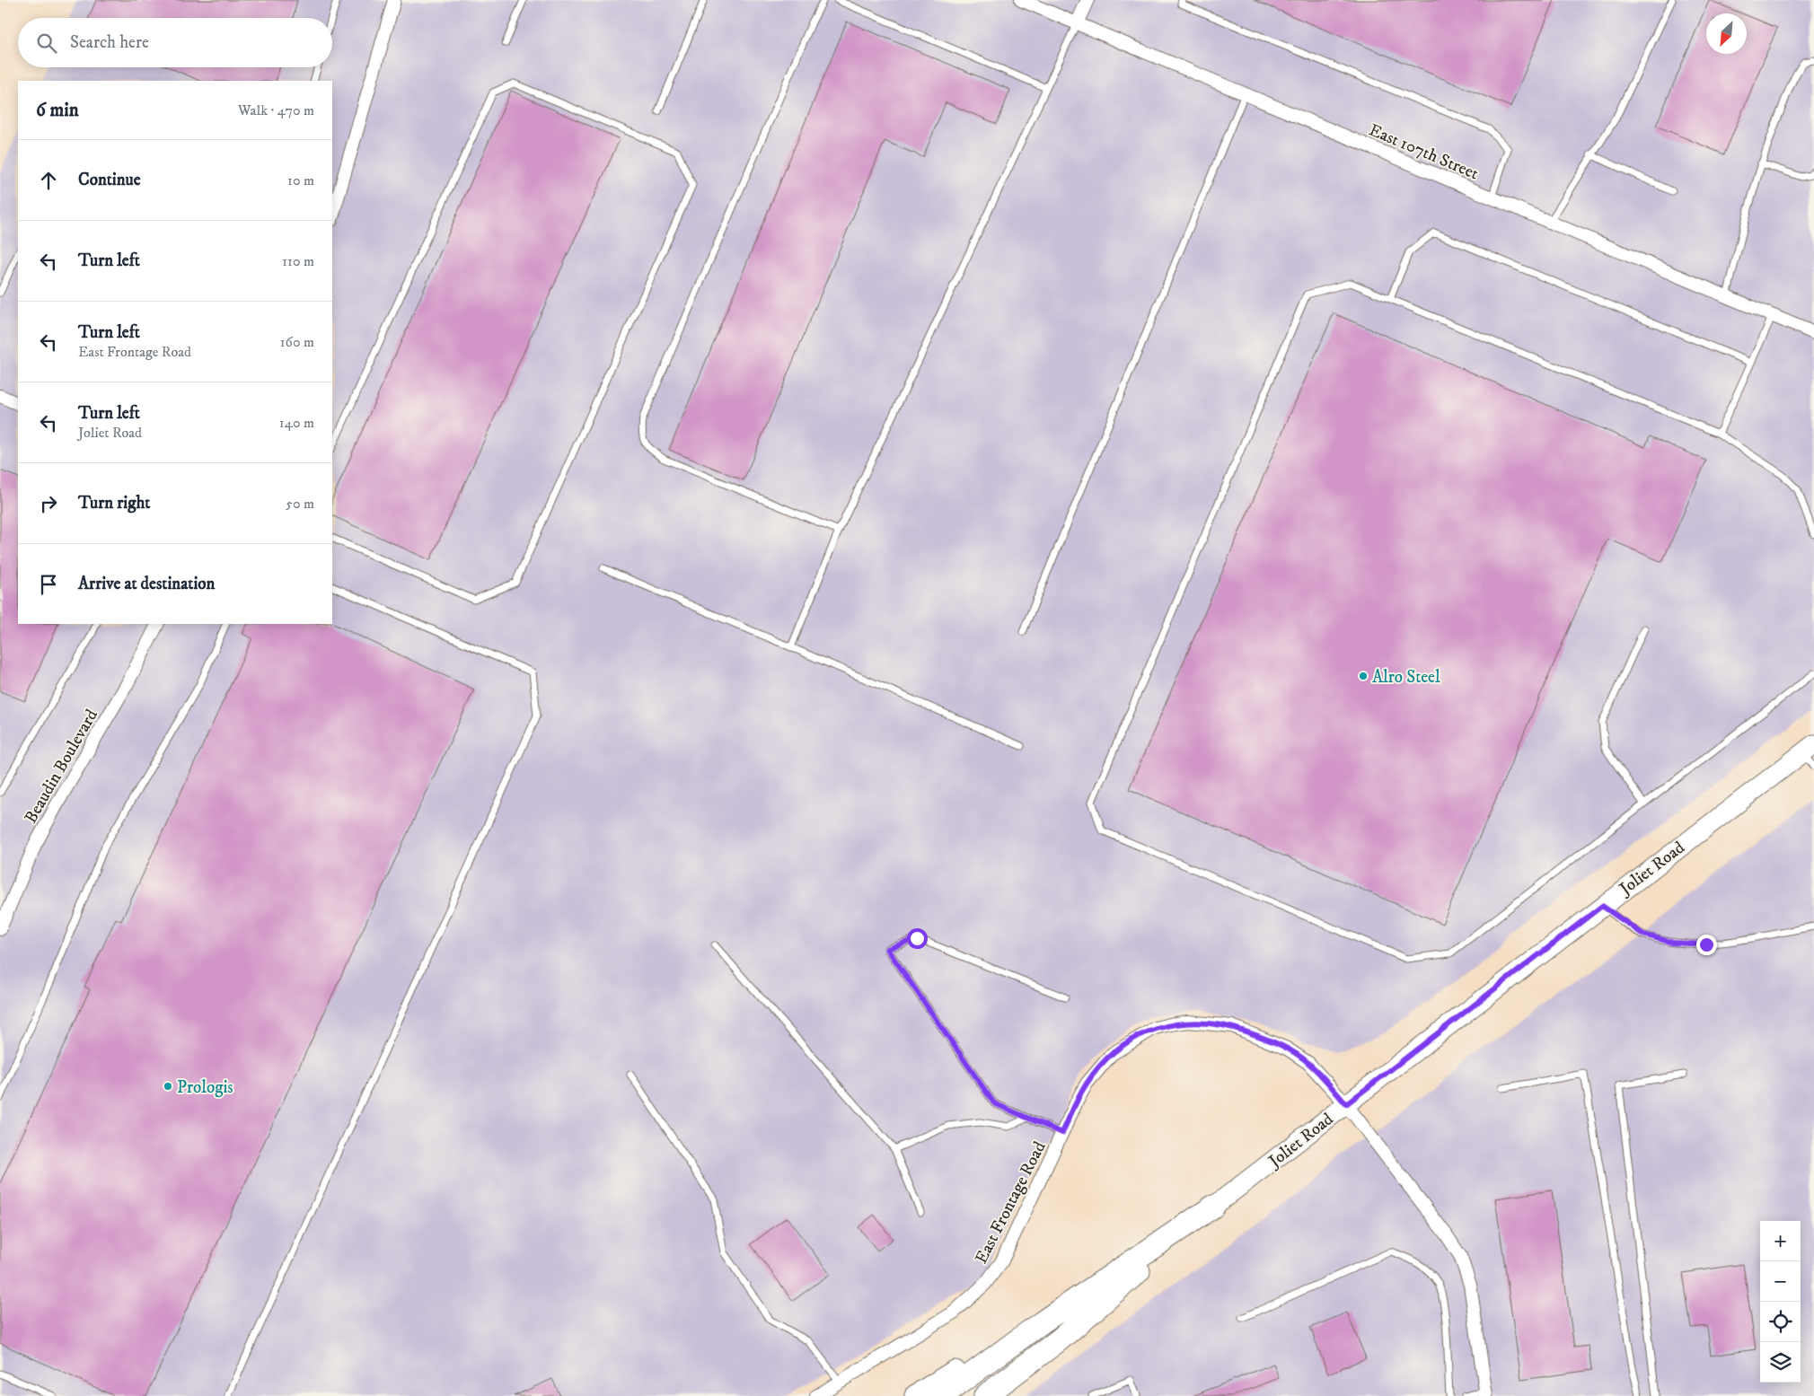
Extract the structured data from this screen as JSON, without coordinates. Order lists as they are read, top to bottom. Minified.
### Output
{"streets":{"main road":["Joliet Road"],"street":["East 107th Street","Beaudin Boulevard","East Frontage Road"]},"crossings":[["Joliet Road","East Frontage Road"]],"places":["Alro Steel","Prologis"],"north":"bottom left","page":{"search":"Search here","heading":["6 min","Walk · 470 m"],"list":[["Continue","10 m"],["Turn left","110 m"],["Turn left","East Frontage Road","160 m"],["Turn left","Joliet Road","140 m"],["Turn right","50 m"],"Arrive at destination"],"map_buttons":["+","−"]}}
